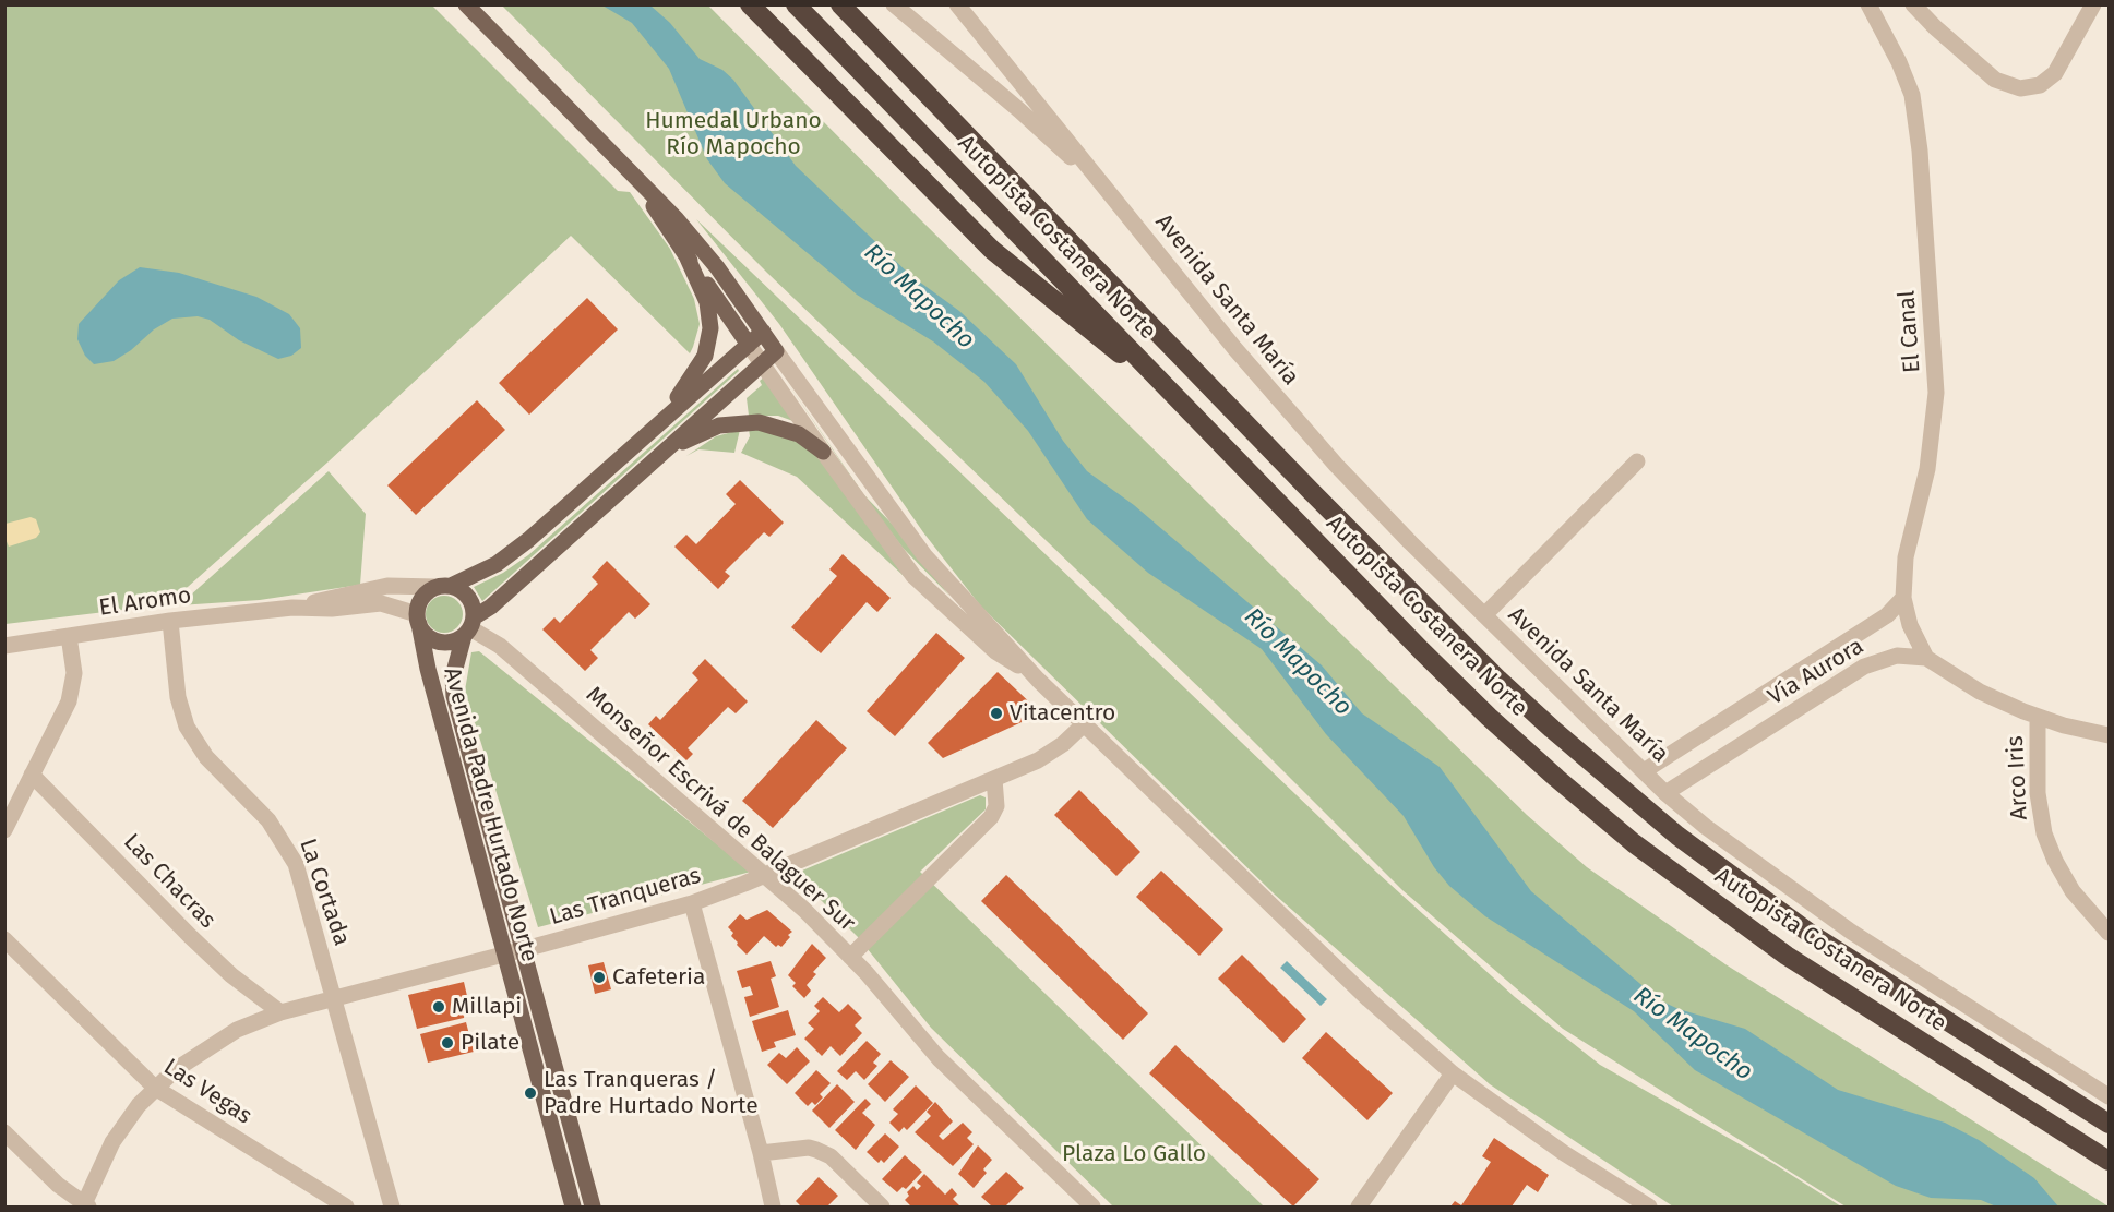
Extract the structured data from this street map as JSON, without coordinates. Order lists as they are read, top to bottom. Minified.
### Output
{"streets":{"highway":["Autopista Costanera Norte"],"main road":["Avenida Padre Hurtado Norte"],"street":["Avenida Santa María","El Canal","El Aromo","Vía Aurora","Arco Iris","Monseñor Escrivá de Balaguer Sur","Las Chacras","La Cortada","Las Tranqueras","Las Vegas"]},"crossings":[["Avenida Santa María","Vía Aurora"],["El Canal","Vía Aurora"],["El Aromo","Monseñor Escrivá de Balaguer Sur"],["El Aromo","Avenida Padre Hurtado Norte"],["El Aromo","La Cortada"],["Vía Aurora","Arco Iris"],["Monseñor Escrivá de Balaguer Sur","Avenida Padre Hurtado Norte"],["Monseñor Escrivá de Balaguer Sur","Las Tranqueras"],["Avenida Padre Hurtado Norte","Las Tranqueras"],["Las Chacras","Las Tranqueras"],["La Cortada","Las Tranqueras"],["Las Tranqueras","Las Vegas"]],"water":["Río Mapocho"],"parks":["Humedal Urbano Río Mapocho","Plaza Lo Gallo"],"places":["Vitacentro","Cafeteria","Millapi","Pilate","Las Tranqueras / Padre Hurtado Norte"]}
